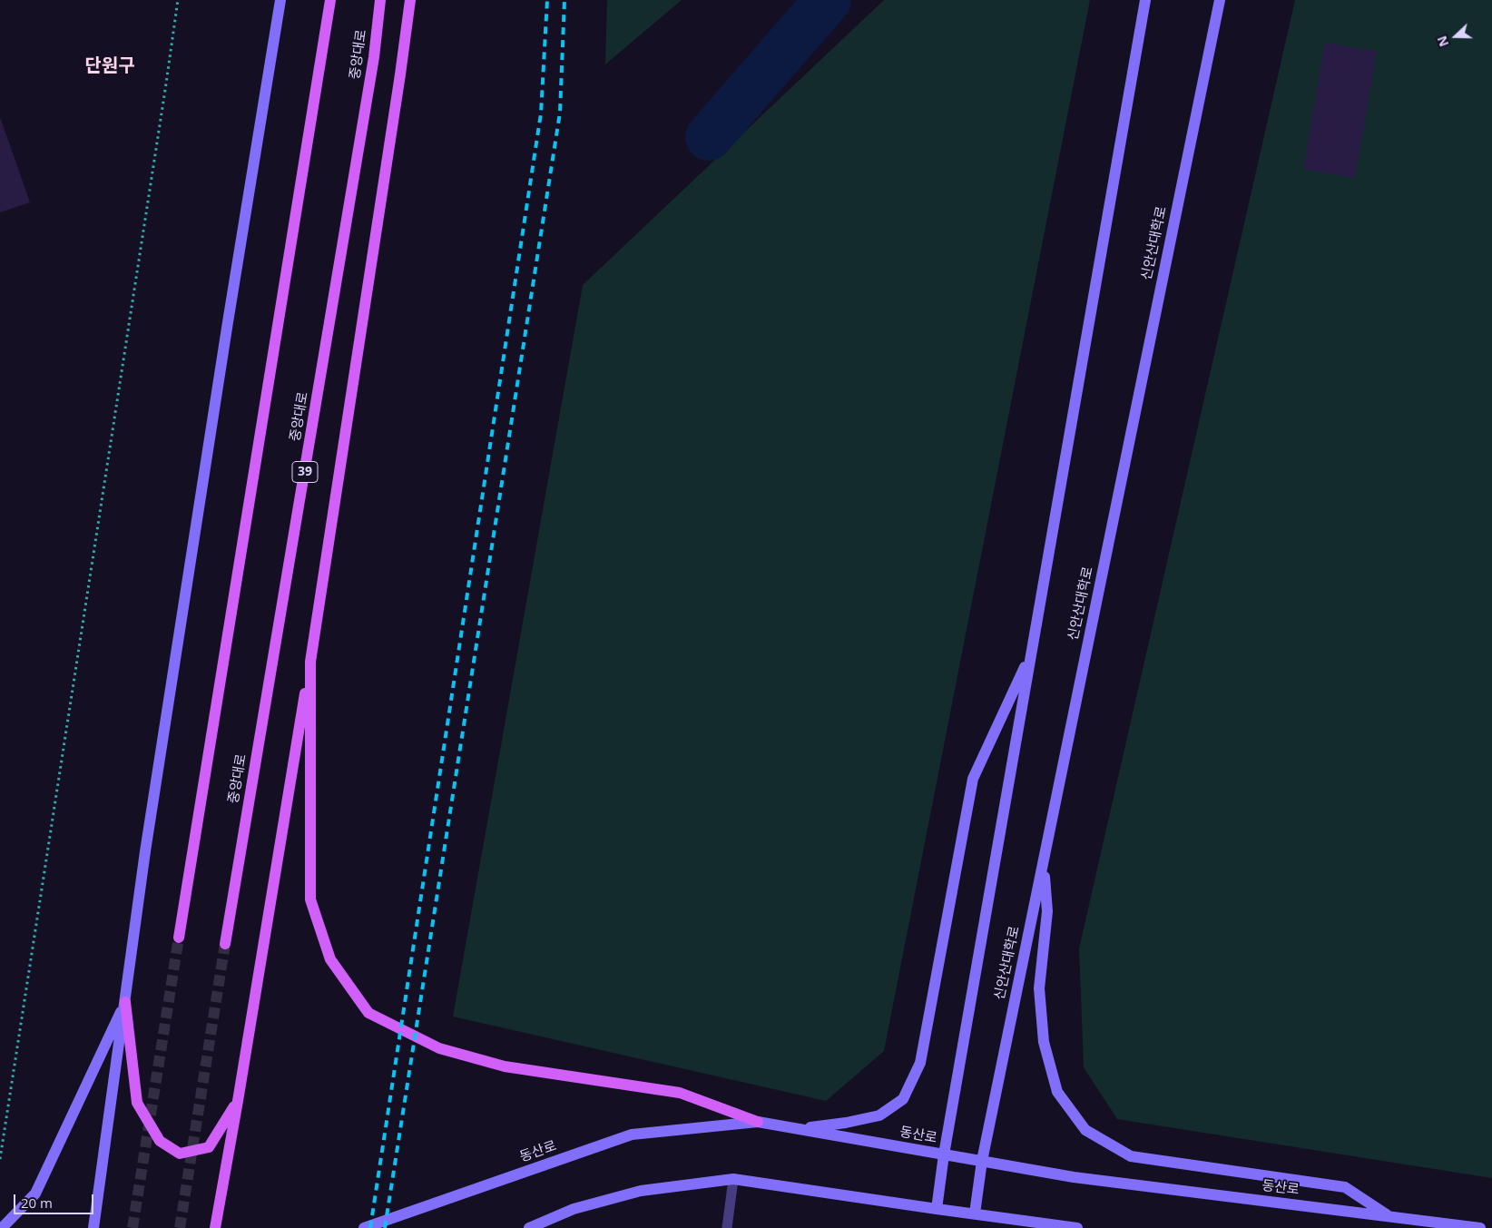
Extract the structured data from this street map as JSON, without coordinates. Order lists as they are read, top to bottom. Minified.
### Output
{"streets":{"main road":["중앙대로","39"],"street":["신안산대학로","동산로"]},"crossings":[["신안산대학로","동산로"]],"districts":["단원구"],"scale_bar":"20 m","north":"left"}
